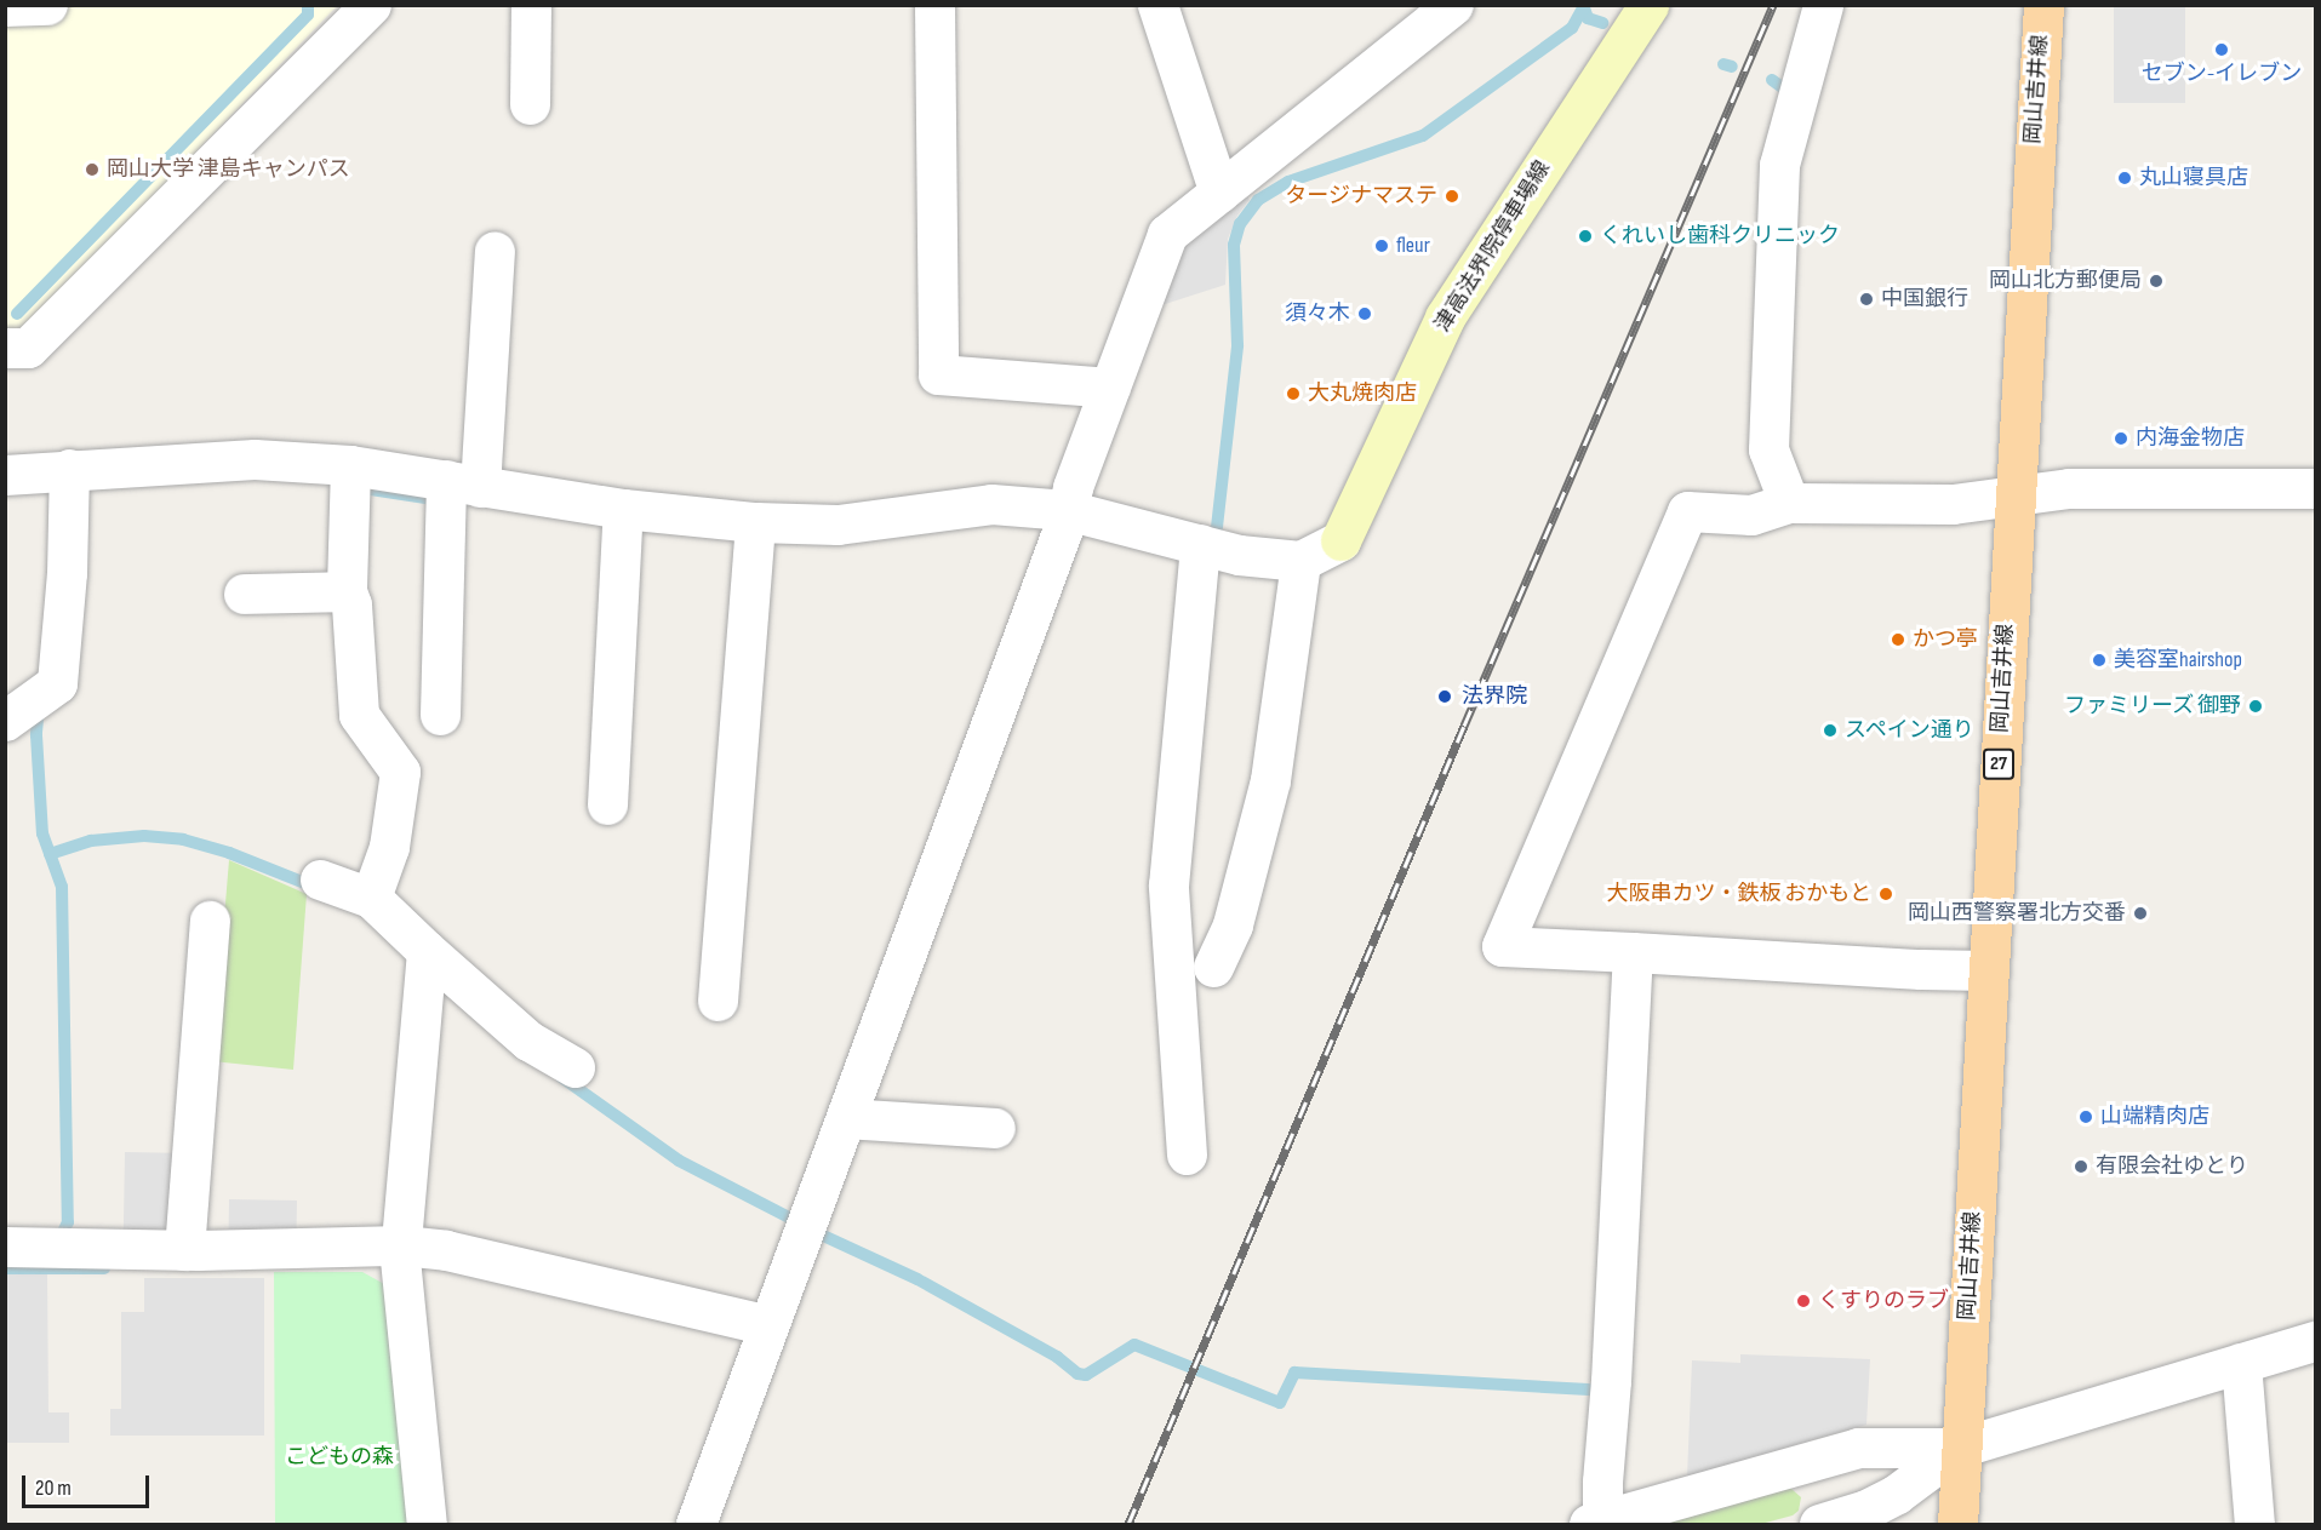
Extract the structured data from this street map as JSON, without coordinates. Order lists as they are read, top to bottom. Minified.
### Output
{"streets":{"main road":["岡山吉井線","津高法界院停車場線","27"]},"parks":["こどもの森"],"places":["セブン-イレブン","岡山大学 津島キャンパス","丸山寝具店","タージナマステ","くれいし歯科クリニック","fleur","岡山北方郵便局","中国銀行","須々木","大丸焼肉店","内海金物店","かつ亭","美容室hairshop","法界院","ファミリーズ 御野","スペイン通り","大阪串カツ・鉄板 おかもと","岡山西警察署北方交番","山端精肉店","有限会社ゆとり","くすりのラブ"],"scale_bar":"20 m"}
